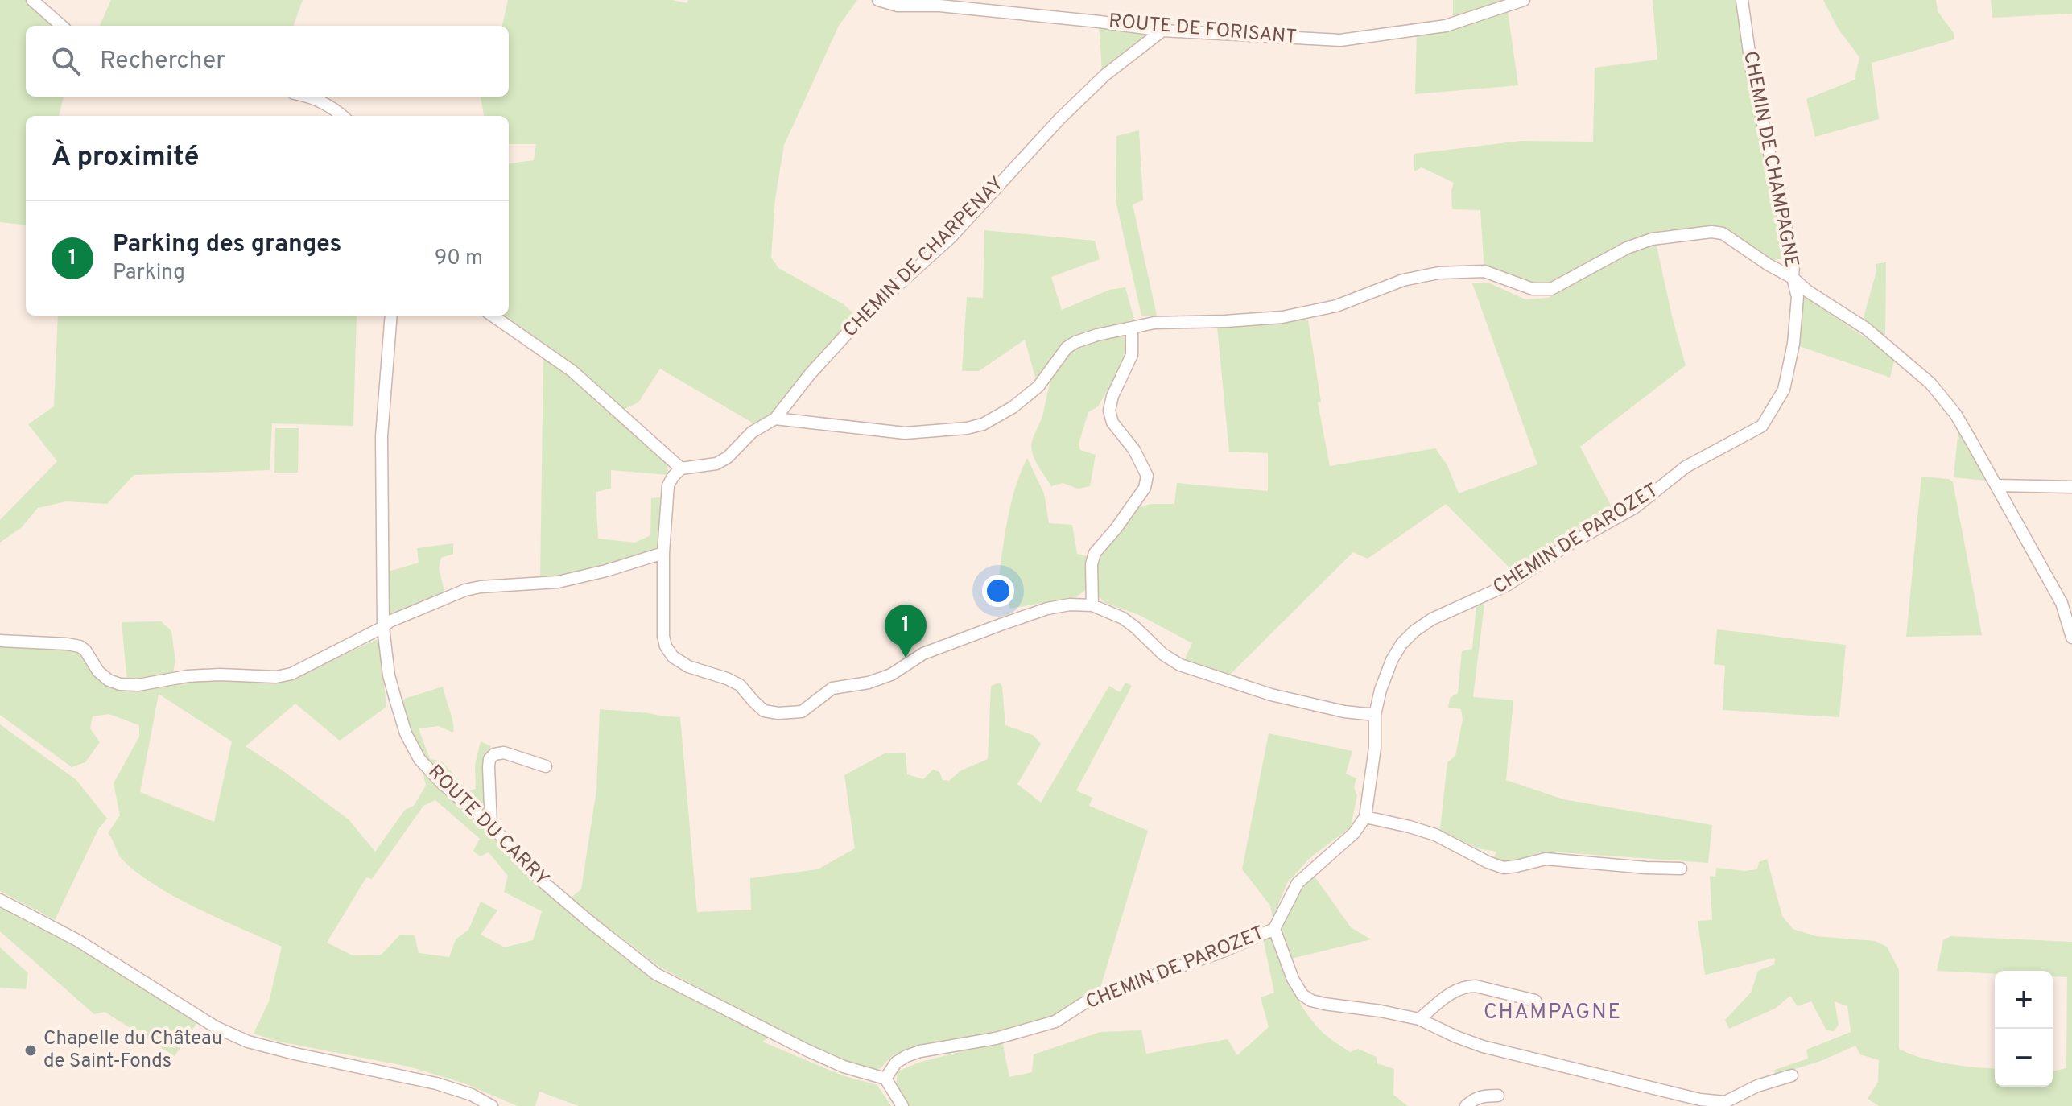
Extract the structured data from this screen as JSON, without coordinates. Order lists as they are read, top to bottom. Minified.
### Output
{"streets":{"street":["ROUTE DE FORISANT","CHEMIN DE CHAMPAGNE","CHEMIN DE CHARPENAY","CHEMIN DE PAROZET","ROUTE DU CARRY"]},"crossings":[["ROUTE DE FORISANT","CHEMIN DE CHARPENAY"],["CHEMIN DE CHAMPAGNE","CHEMIN DE PAROZET"],["CHEMIN DE PAROZET","ROUTE DU CARRY"]],"districts":["CHAMPAGNE"],"places":["Chapelle du Château de Saint-Fonds"],"page":{"search":"Rechercher","heading":"À proximité","list":[{"mark":"1","name":"Parking des granges","note":"Parking","value":"90 m"}],"pins":"1","map_buttons":["+","−"]}}
